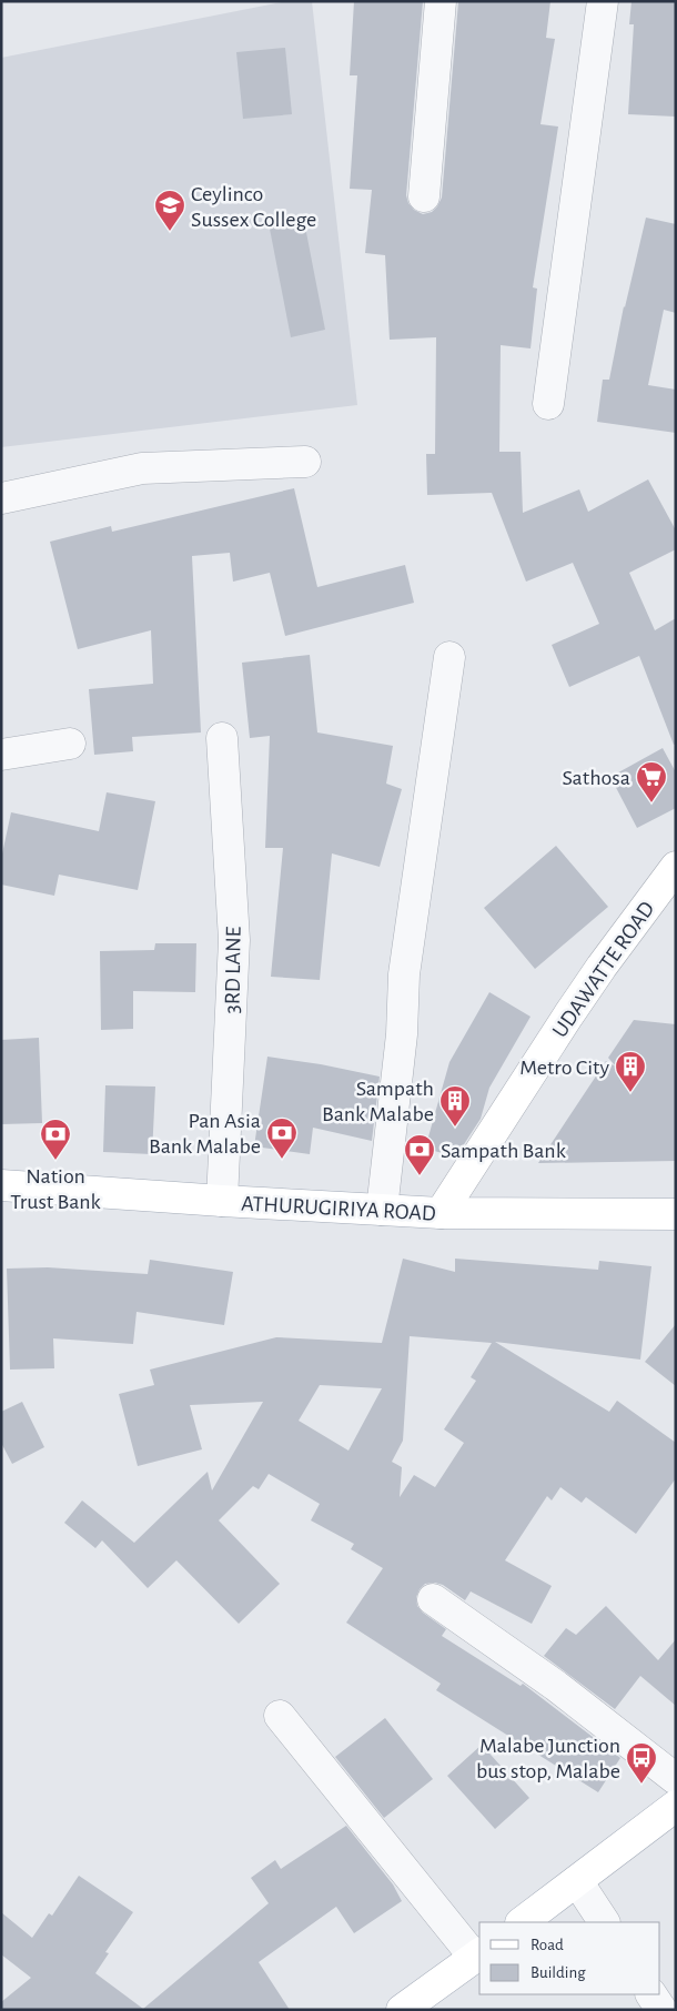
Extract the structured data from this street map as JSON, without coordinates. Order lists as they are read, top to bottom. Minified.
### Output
{"streets":{"main road":["UDAWATTE ROAD","ATHURUGIRIYA ROAD"],"street":["3RD LANE"]},"crossings":[["UDAWATTE ROAD","ATHURUGIRIYA ROAD"],["3RD LANE","ATHURUGIRIYA ROAD"]],"places":{"school or university":["Ceylinco Sussex College"],"supermarket":["Sathosa"],"building":["Metro City","Sampath Bank Malabe"],"bank":["Pan Asia Bank Malabe","Nation Trust Bank","Sampath Bank"],"bus stop":["Malabe Junction bus stop, Malabe"]},"legend":["Road","Building"]}
